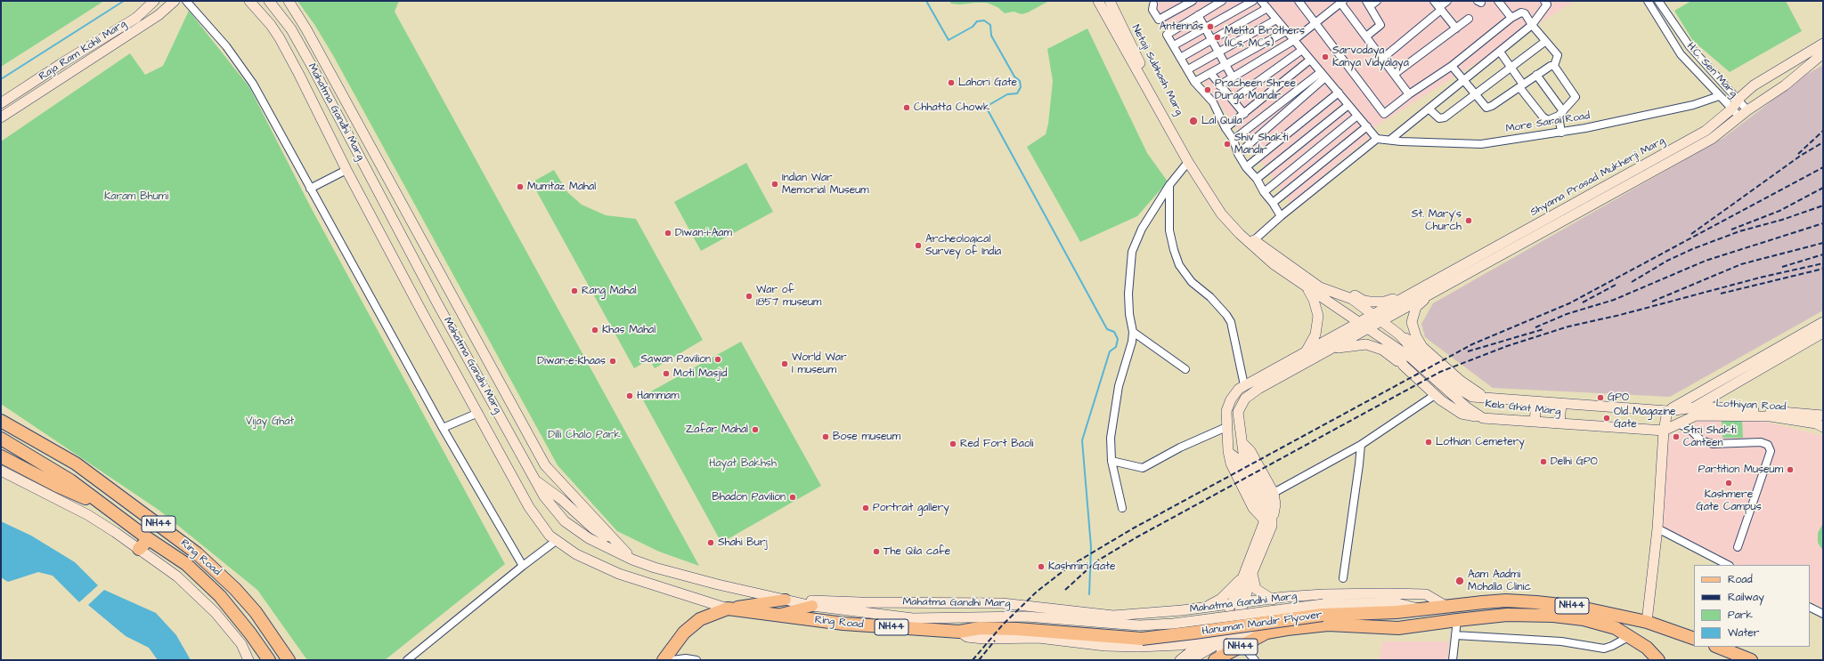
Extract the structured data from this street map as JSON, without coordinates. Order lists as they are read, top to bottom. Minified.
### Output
{"streets":{"highway":["NH44","Ring Road","Hanuman Mandir Flyover"],"main road":["Raja Ram Kohli Marg","Netaji Subhash Marg","Mahatma Gandhi Marg","Shyama Prasad Mukherji Marg","Lothiyan Road","Kela Ghat Marg"],"street":["H.C. Sen Marg","More Sarai Road"]},"crossings":[["Netaji Subhash Marg","Shyama Prasad Mukherji Marg"],["Netaji Subhash Marg","Kela Ghat Marg"],["H.C. Sen Marg","More Sarai Road"],["H.C. Sen Marg","Shyama Prasad Mukherji Marg"],["Mahatma Gandhi Marg","NH44"],["Mahatma Gandhi Marg","Ring Road"],["Mahatma Gandhi Marg","Hanuman Mandir Flyover"],["Shyama Prasad Mukherji Marg","Kela Ghat Marg"],["Lothiyan Road","Kela Ghat Marg"],["NH44","Hanuman Mandir Flyover"],["Ring Road","Hanuman Mandir Flyover"]],"parks":["Karam Bhumi","Vijay Ghat","Dilli Chalo Park","Hayat Bakhsh"],"places":["Antennas","Mehta Brothers (ICs, MCs)","Sarvodaya Kanya Vidyalaya","Lahori Gate","Pracheen Shree Durga Mandir","Chhatta Chowk","Lal Quila","Shiv Shakti Mandir","Indian War Memorial Museum","Mumtaz Mahal","St. Mary's Church","Diwan-i-Aam","Archeological Survey of India","Rang Mahal","War of 1857 museum","Khas Mahal","Sawan Pavilion","Diwan-e-Khaas","World War I museum","Moti Masjid","Hammam","GPO","Old Magazine Gate","Zafar Mahal","Bose museum","Stri Shakti Canteen","Lothian Cemetery","Red Fort Baoli","Delhi GPO","Partition Museum","Kashmere Gate Campus","Bhadon Pavilion","Portrait gallery","Shahi Burj","The Qila cafe","Kashmiri Gate","Aam Aadmi Mohalla Clinic"],"legend":["Road","Railway","Park","Water"]}
